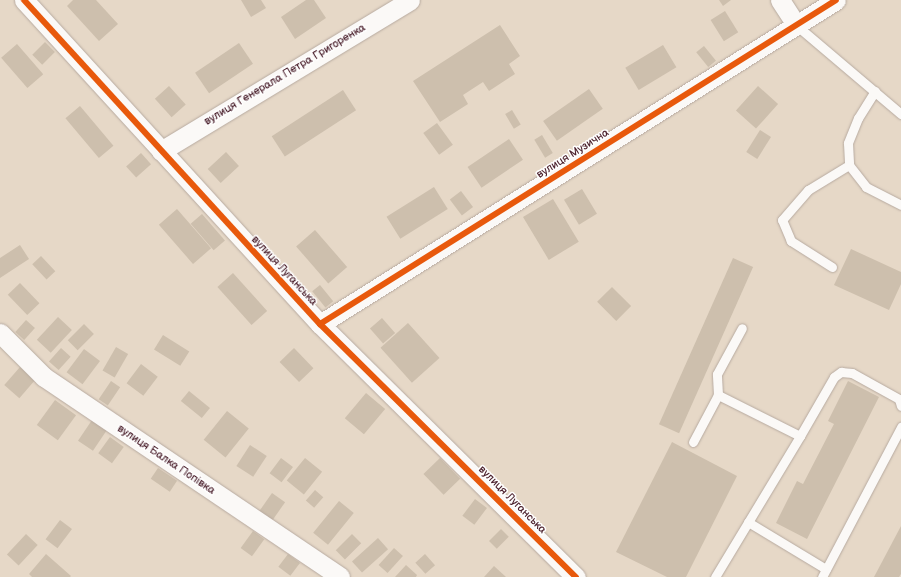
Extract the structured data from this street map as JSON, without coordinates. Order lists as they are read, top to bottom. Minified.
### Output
{"streets":{"street":["вулиця Генерала Петра Григоренка","вулиця Музична","вулиця Луганська","вулиця Балка Попівка"]},"crossings":[["вулиця Генерала Петра Григоренка","вулиця Луганська"],["вулиця Музична","вулиця Луганська"]]}
